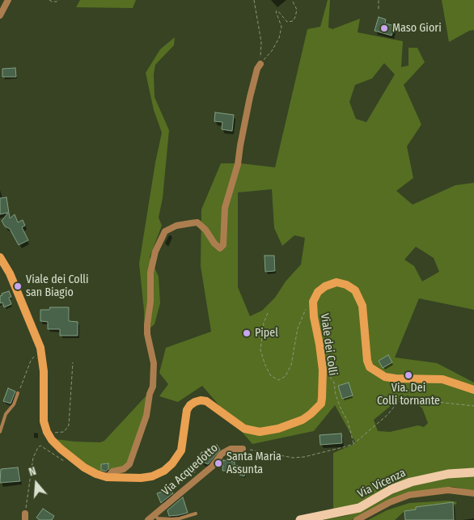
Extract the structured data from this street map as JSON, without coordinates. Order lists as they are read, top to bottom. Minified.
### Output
{"streets":{"main road":["Viale dei Colli","Via Vicenza"],"street":["Via Acquedotto"]},"places":["Maso Giori","Viale dei Colli san Biagio","Pipel","Via. Dei Colli tornante","Santa Maria Assunta"],"north":"top"}
